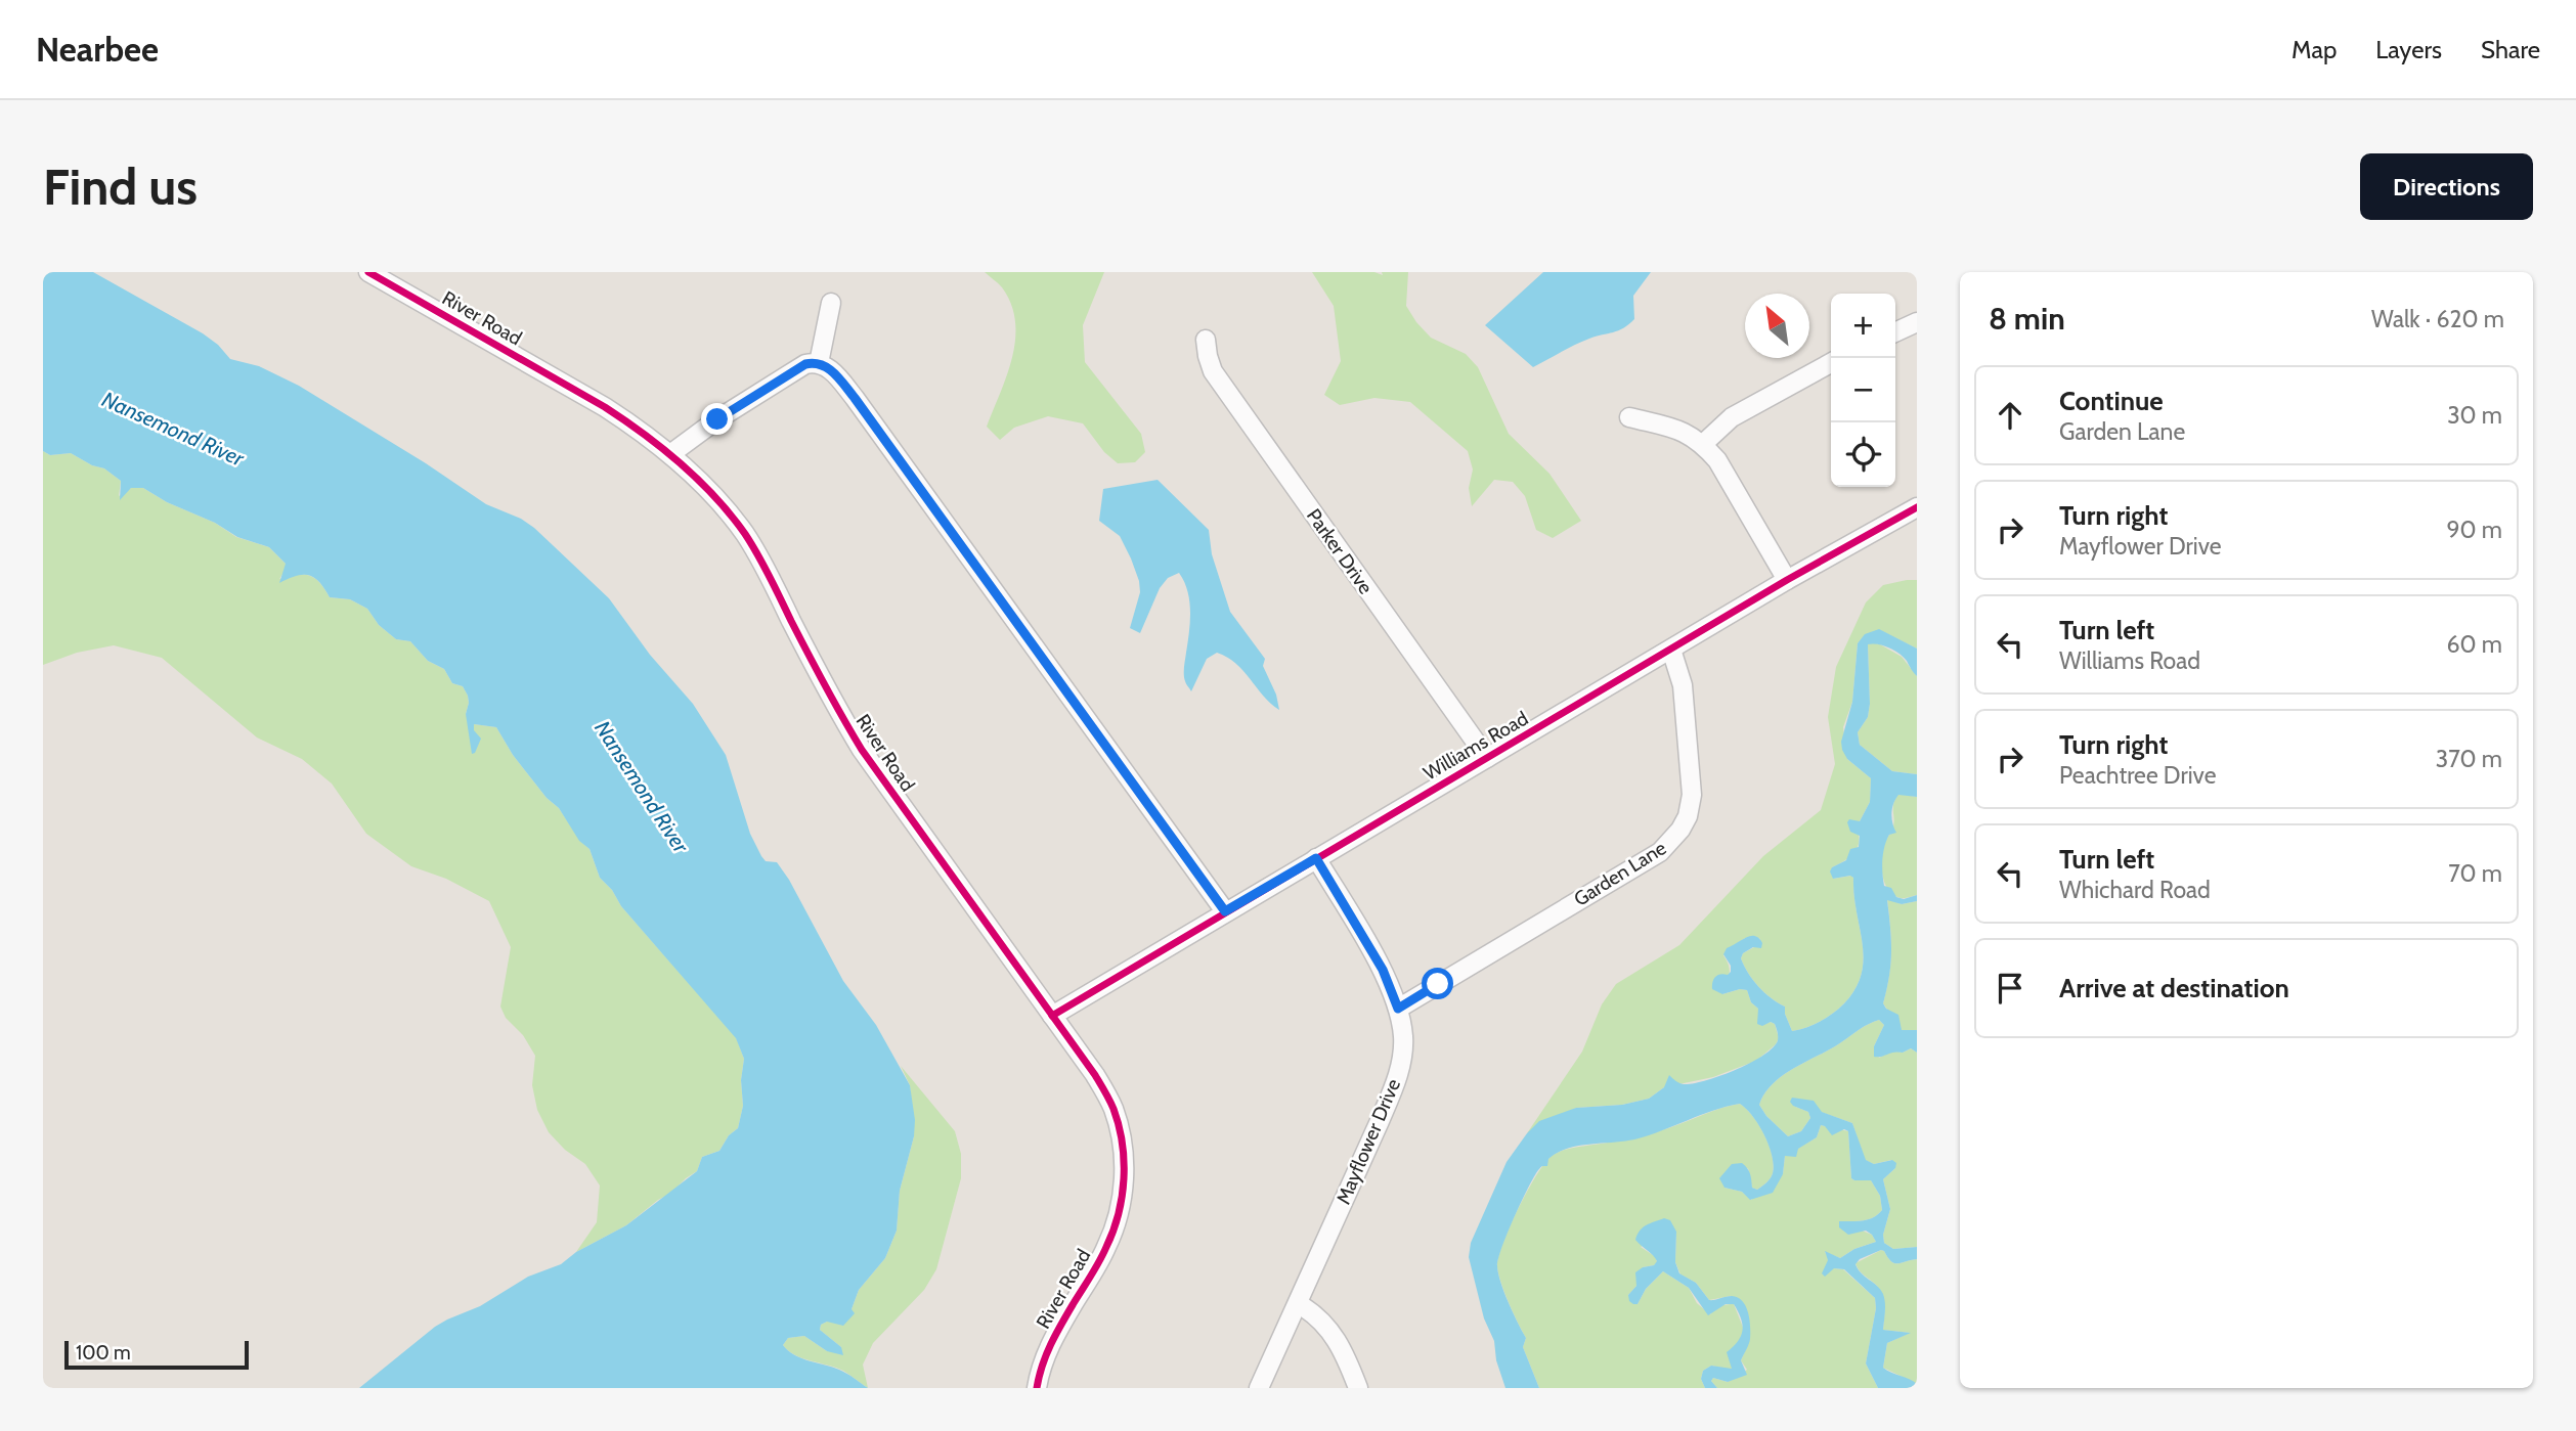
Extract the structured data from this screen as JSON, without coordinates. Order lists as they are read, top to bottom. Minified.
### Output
{"streets":{"street":["River Road","Parker Drive","Williams Road","Garden Lane","Mayflower Drive"]},"crossings":[["River Road","Williams Road"],["Parker Drive","Williams Road"],["Williams Road","Garden Lane"],["Williams Road","Mayflower Drive"],["Garden Lane","Mayflower Drive"]],"water":["Nansemond River"],"scale_bar":"100 m","north":"top left","page":{"header":"Nearbee","nav":["Map","Layers","Share"],"buttons":"Directions","title":"Find us","heading":["8 min","Walk · 620 m"],"map_buttons":["+","−"],"list":[["Continue","Garden Lane","30 m"],["Turn right","Mayflower Drive","90 m"],["Turn left","Williams Road","60 m"],["Turn right","Peachtree Drive","370 m"],["Turn left","Whichard Road","70 m"],"Arrive at destination"],"scale":"100 m"}}
